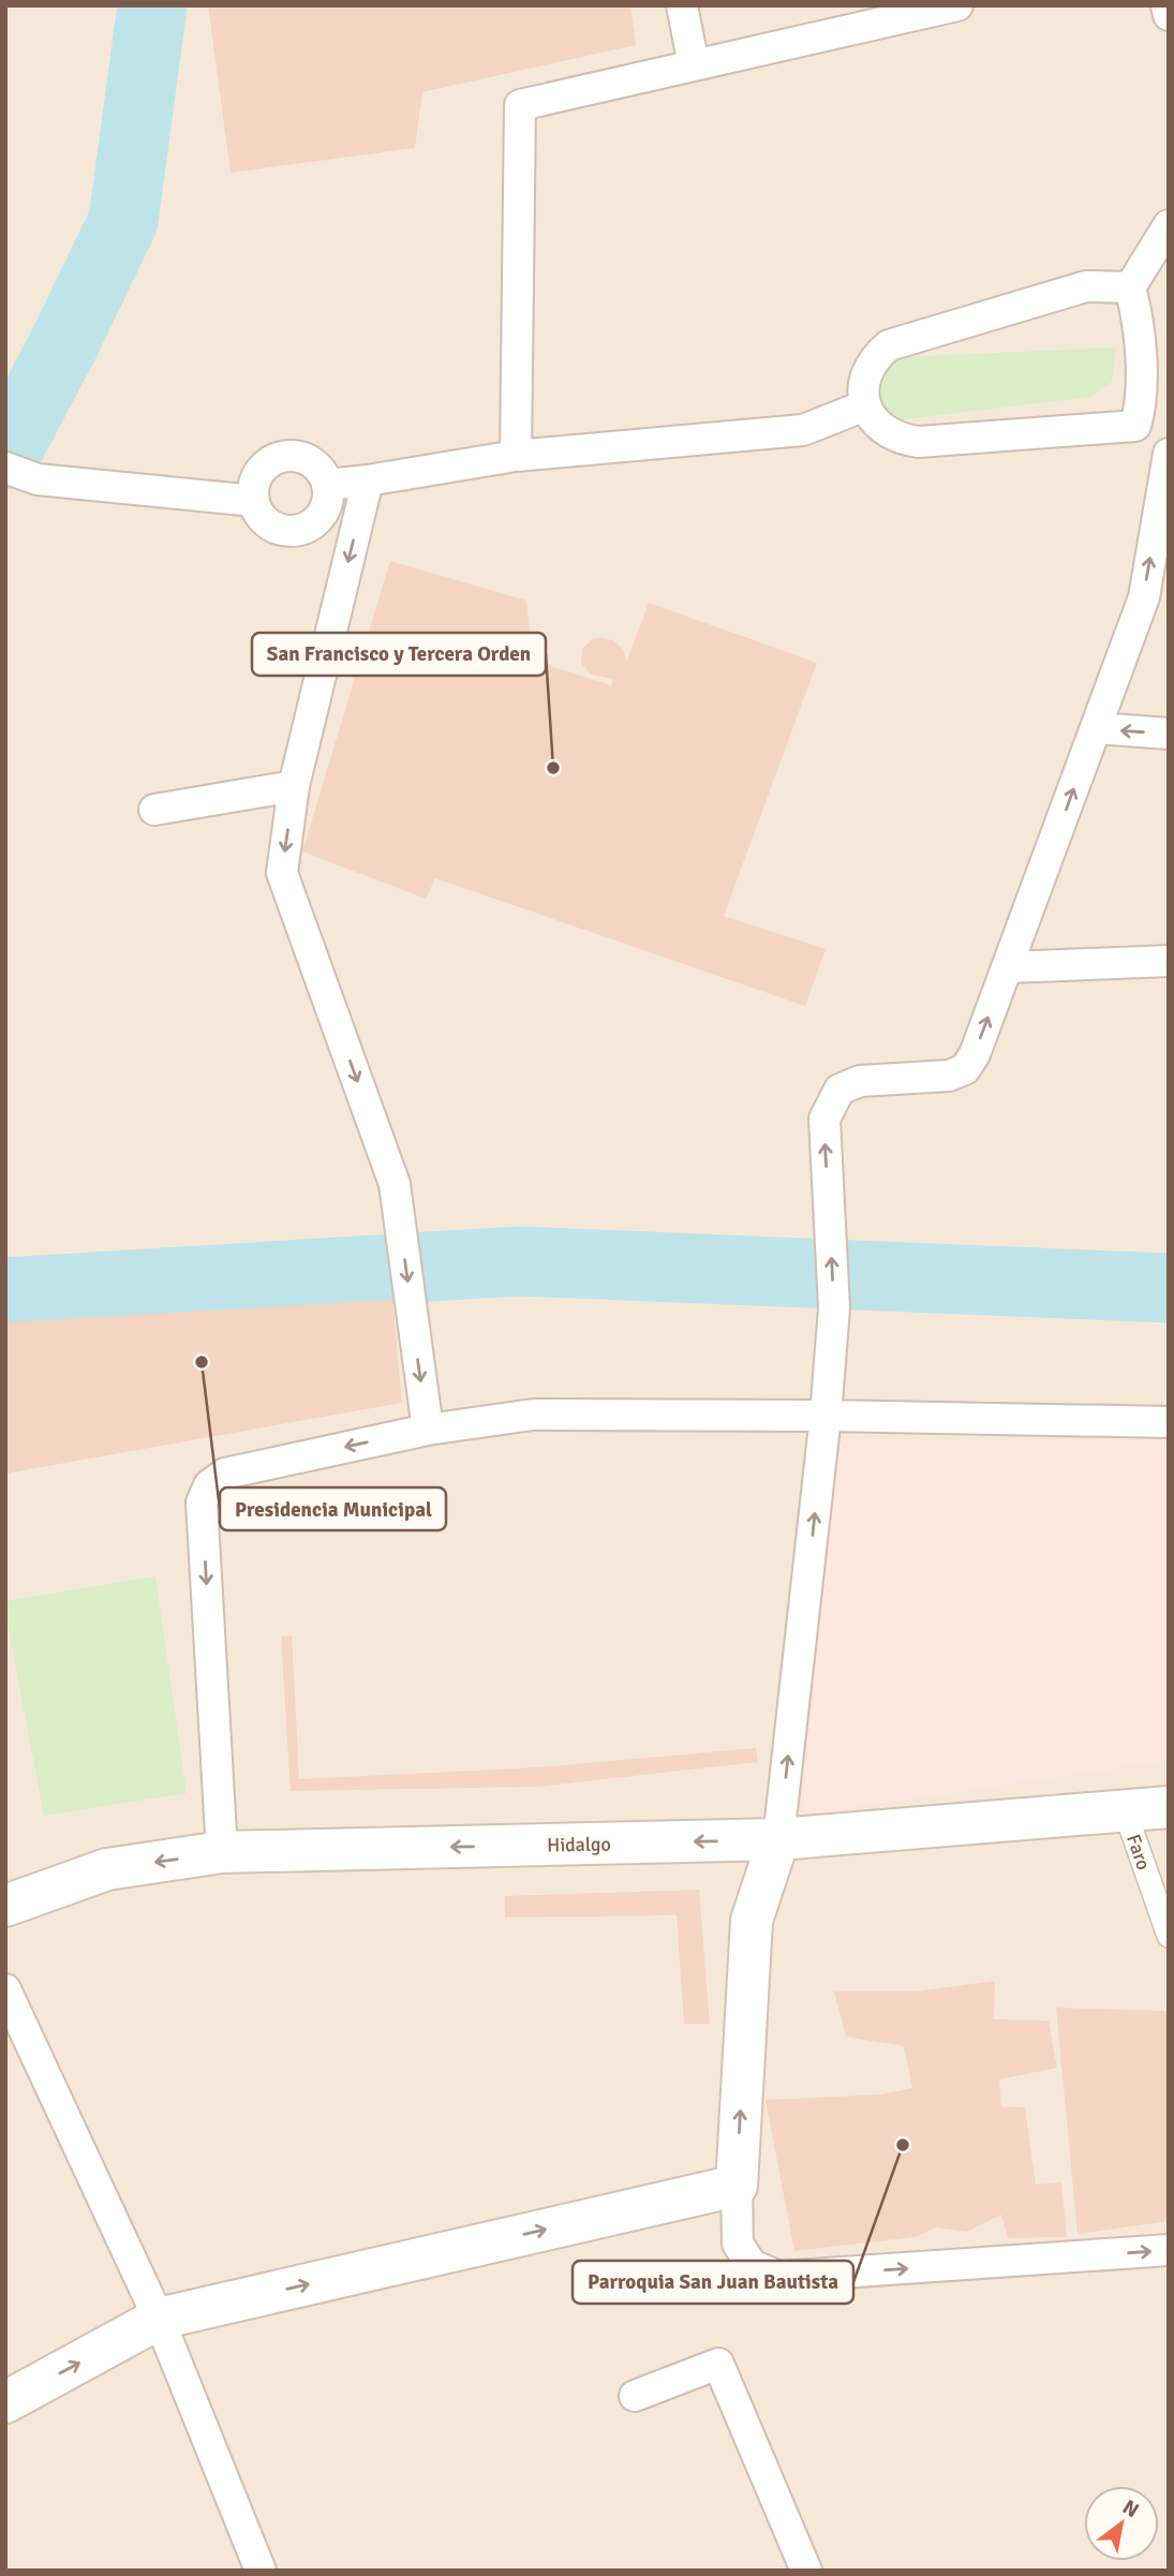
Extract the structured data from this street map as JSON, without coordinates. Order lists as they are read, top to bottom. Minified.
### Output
{"streets":{"main road":["Hidalgo"],"street":["Faro"]},"crossings":[["Hidalgo","Faro"]],"one_way":["Hidalgo"],"places":["San Francisco y Tercera Orden","Presidencia Municipal","Parroquia San Juan Bautista"],"north":"top right"}
